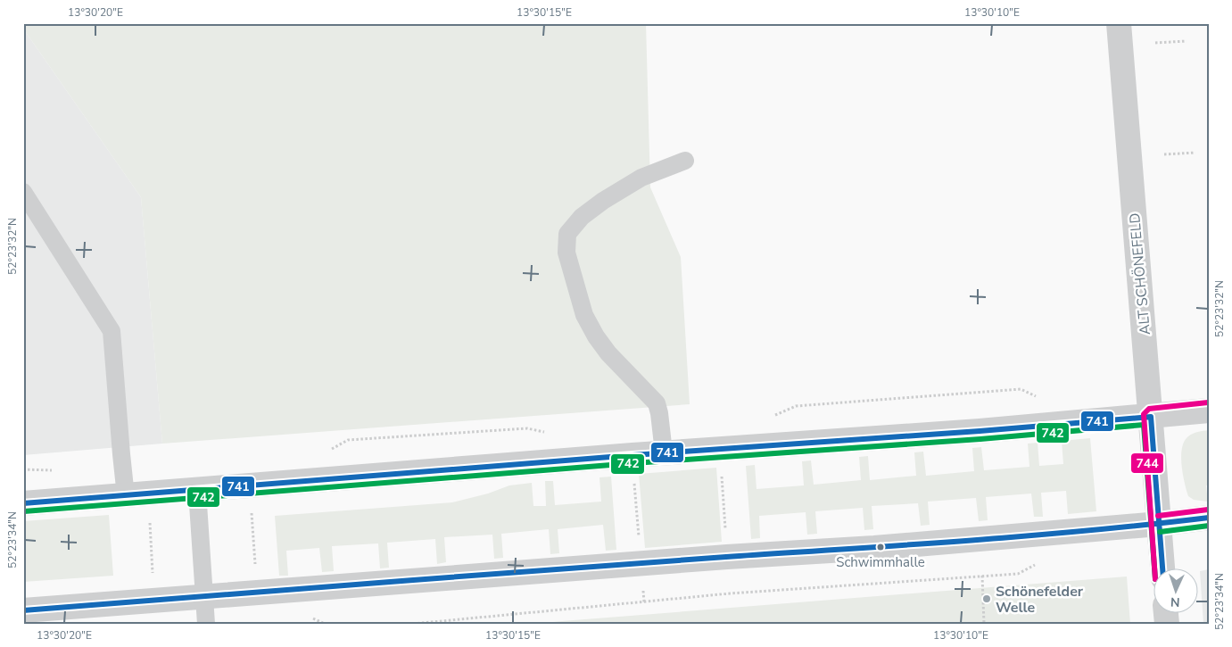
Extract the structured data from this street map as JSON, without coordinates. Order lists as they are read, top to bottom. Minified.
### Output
{"streets":{"street":["ALT SCHÖNEFELD"]},"places":["Schwimmhalle","Schönefelder Welle"],"lines":["transit line 744","transit line 741","transit line 742"],"north":"bottom","coordinates":["13°30'20\"E","13°30'15\"E","13°30'10\"E","52°23'32\"N","52°23'34\"N"]}
